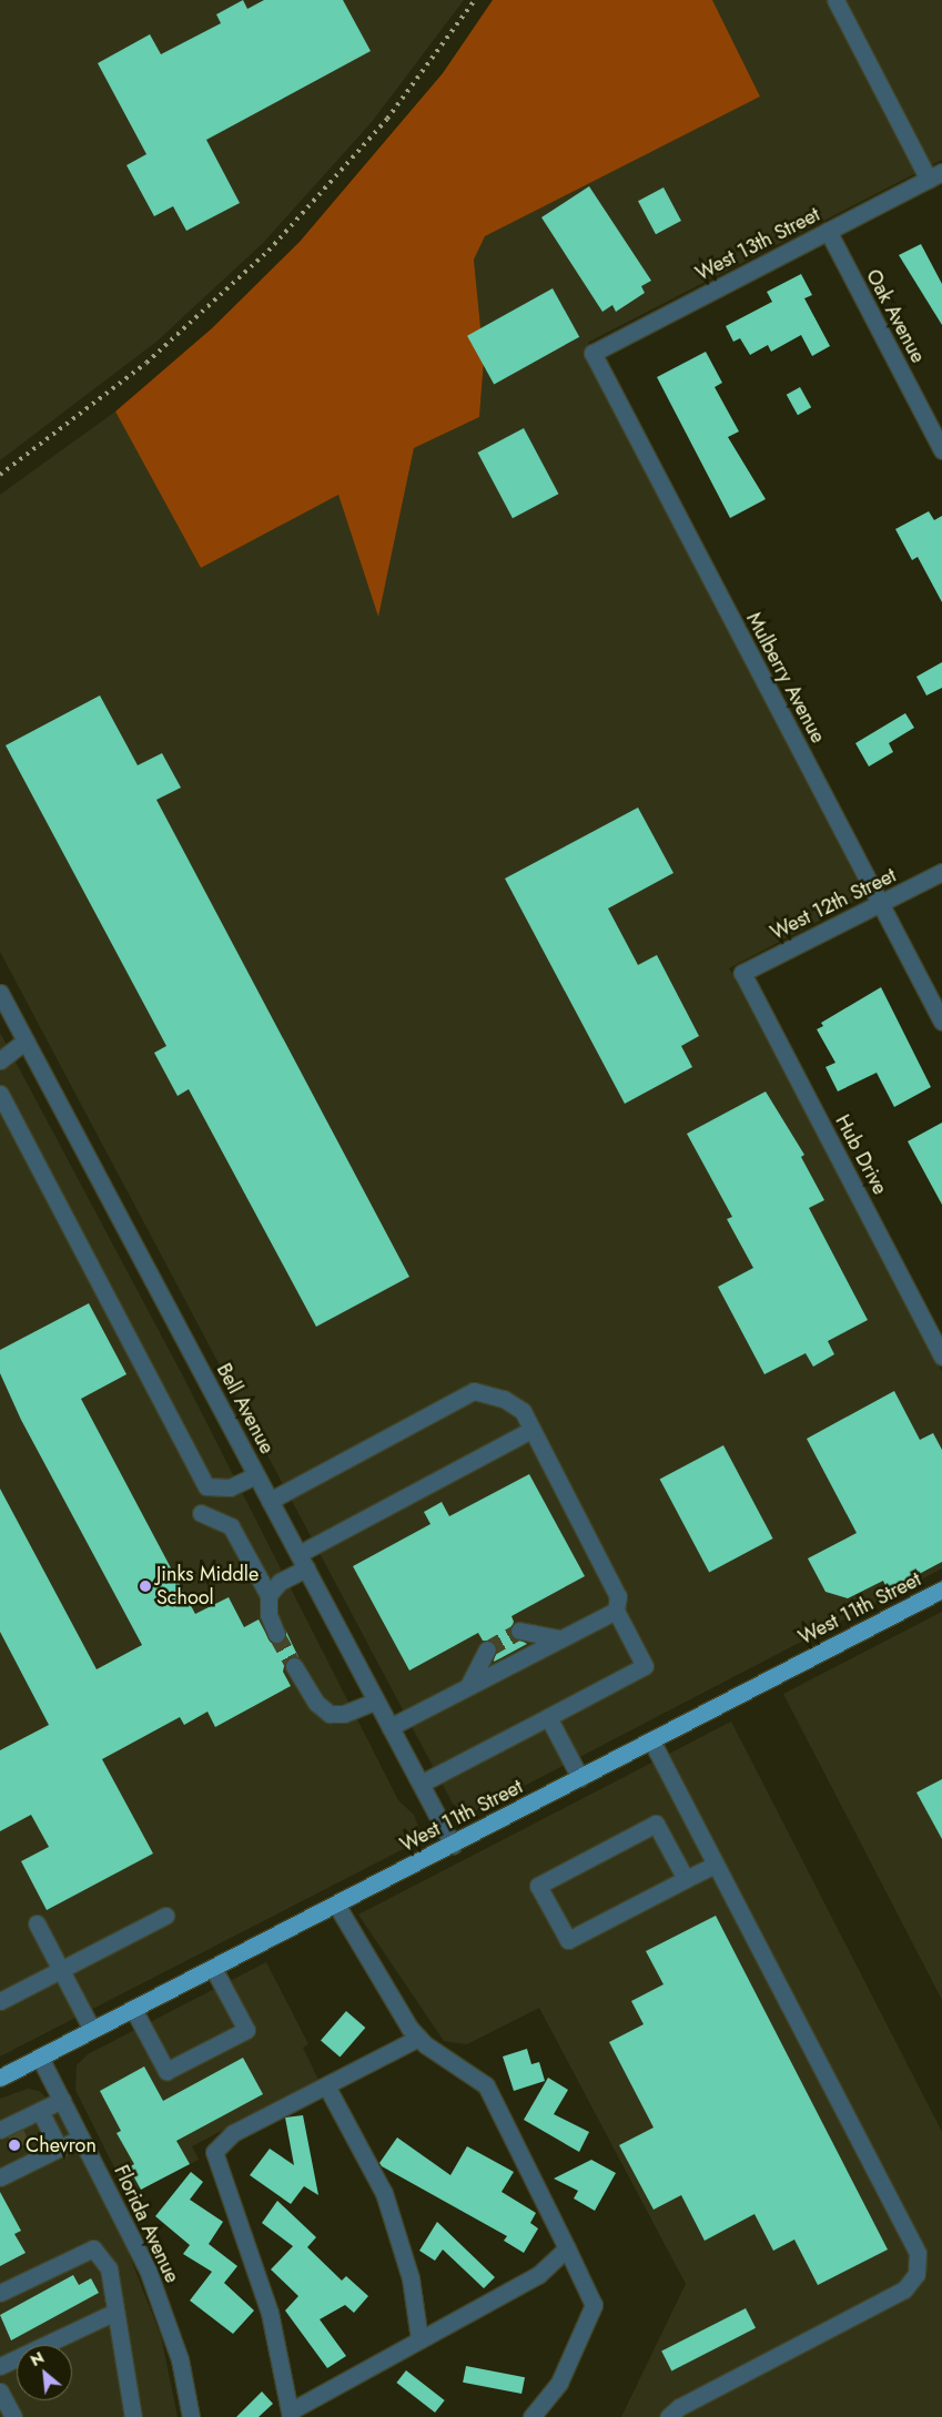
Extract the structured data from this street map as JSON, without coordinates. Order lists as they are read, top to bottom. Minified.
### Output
{"streets":{"main road":["West 11th Street"],"street":["West 13th Street","Oak Avenue","Mulberry Avenue","West 12th Street","Hub Drive","Bell Avenue","Florida Avenue"]},"crossings":[["West 13th Street","Oak Avenue"],["West 13th Street","Mulberry Avenue"],["Mulberry Avenue","West 12th Street"],["West 12th Street","Hub Drive"],["Bell Avenue","West 11th Street"],["West 11th Street","Florida Avenue"]],"places":["Jinks Middle School","Chevron"],"north":"top left"}
